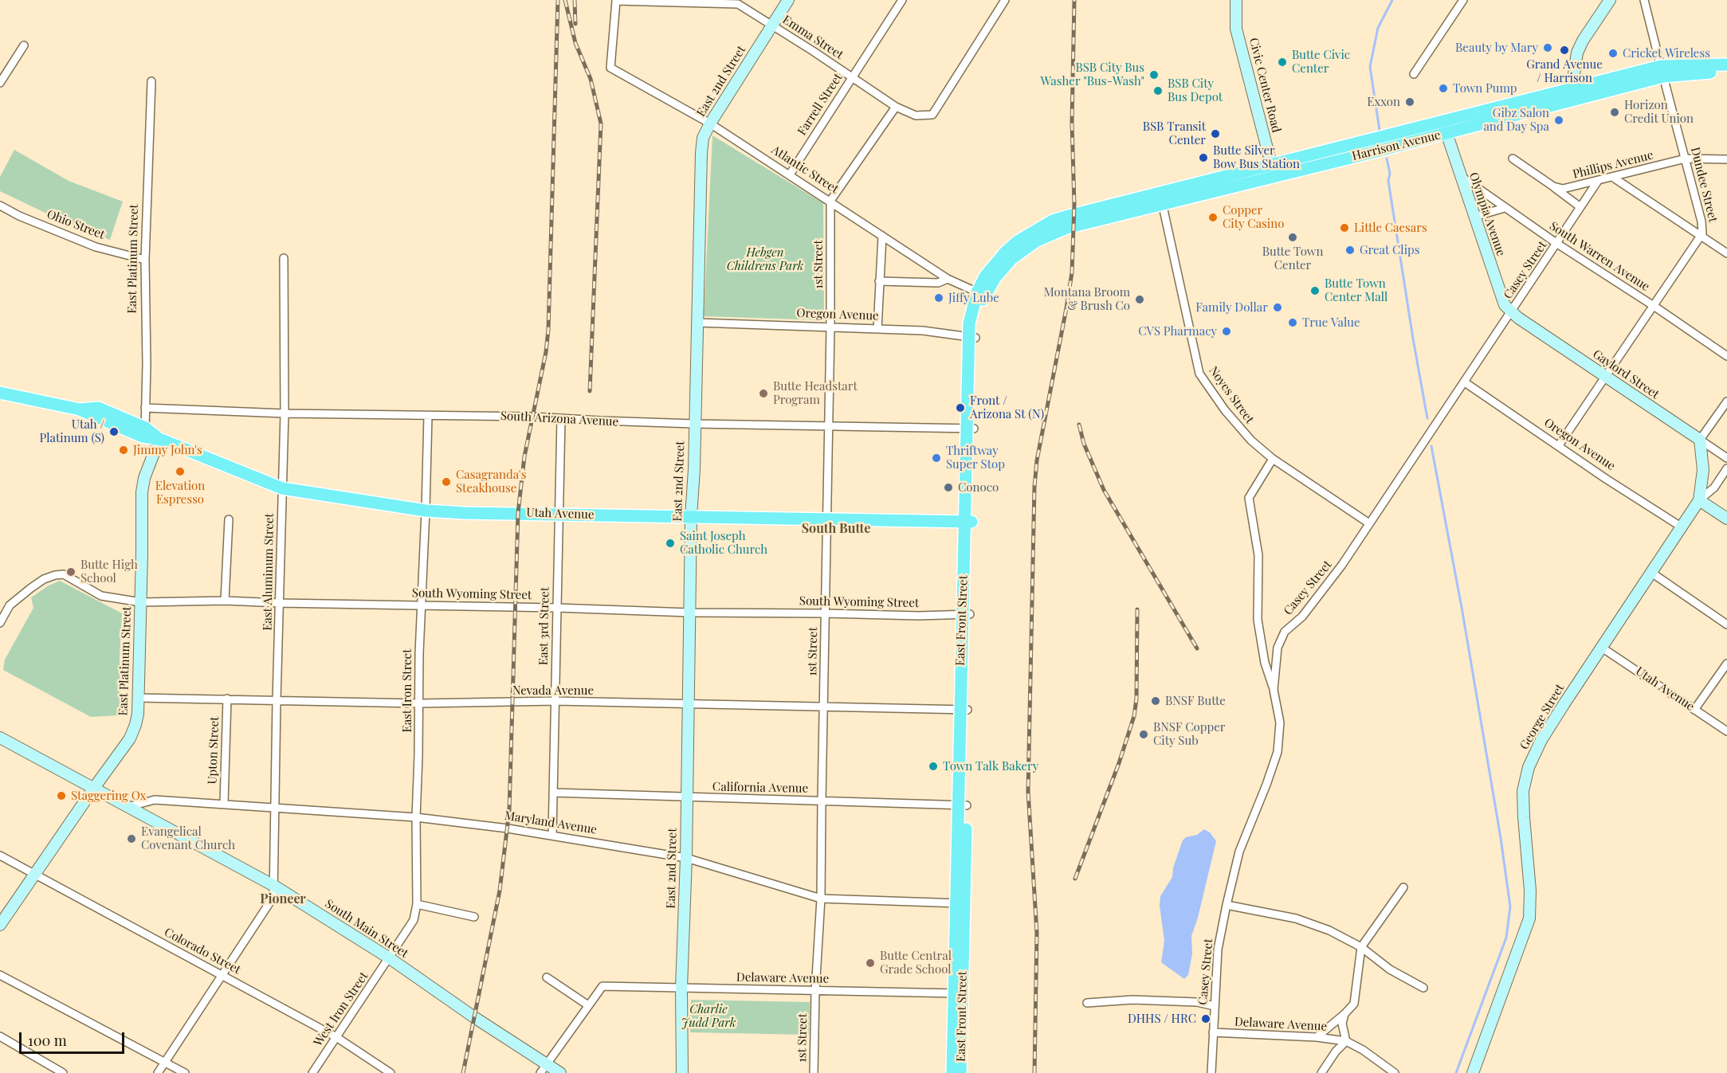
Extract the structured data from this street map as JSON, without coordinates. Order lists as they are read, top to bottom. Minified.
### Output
{"streets":{"main road":["Harrison Avenue","Utah Avenue","East Front Street"],"street":["Emma Street","East 2nd Street","Civic Center Road","Farrell Street","Phillips Avenue","Atlantic Street","Dundee Street","Olympia Avenue","Ohio Street","South Warren Avenue","East Platinum Street","1st Street","Casey Street","Oregon Avenue","Gaylord Street","Noyes Street","South Arizona Avenue","East Aluminum Street","South Wyoming Street","East 3rd Street","East Iron Street","Nevada Avenue","George Street","Upton Street","California Avenue","Maryland Avenue","South Main Street","Colorado Street","Delaware Avenue","West Iron Street"]},"crossings":[["Emma Street","East 2nd Street"],["Emma Street","Farrell Street"],["Emma Street","Atlantic Street"],["East 2nd Street","Atlantic Street"],["East 2nd Street","Oregon Avenue"],["East 2nd Street","South Arizona Avenue"],["East 2nd Street","Utah Avenue"],["East 2nd Street","South Wyoming Street"],["East 2nd Street","Nevada Avenue"],["East 2nd Street","California Avenue"],["East 2nd Street","Maryland Avenue"],["East 2nd Street","Delaware Avenue"],["Civic Center Road","Harrison Avenue"],["Farrell Street","Atlantic Street"],["Harrison Avenue","Dundee Street"],["Harrison Avenue","Olympia Avenue"],["Harrison Avenue","Noyes Street"],["Harrison Avenue","East Front Street"],["Phillips Avenue","Dundee Street"],["Phillips Avenue","Casey Street"],["Atlantic Street","1st Street"],["Atlantic Street","East Front Street"],["Olympia Avenue","South Warren Avenue"],["Olympia Avenue","Casey Street"],["Olympia Avenue","Gaylord Street"],["Ohio Street","East Platinum Street"],["South Warren Avenue","Casey Street"],["East Platinum Street","South Arizona Avenue"],["East Platinum Street","Utah Avenue"],["East Platinum Street","South Wyoming Street"],["East Platinum Street","Nevada Avenue"],["East Platinum Street","South Main Street"],["East Platinum Street","Colorado Street"],["1st Street","Oregon Avenue"],["1st Street","South Arizona Avenue"],["1st Street","Utah Avenue"],["1st Street","South Wyoming Street"],["1st Street","Nevada Avenue"],["1st Street","California Avenue"],["1st Street","Maryland Avenue"],["1st Street","Delaware Avenue"],["Casey Street","Oregon Avenue"],["Casey Street","Gaylord Street"],["Casey Street","Noyes Street"],["Casey Street","Delaware Avenue"],["Oregon Avenue","East Front Street"],["Oregon Avenue","George Street"],["South Arizona Avenue","East Aluminum Street"],["South Arizona Avenue","East Front Street"],["South Arizona Avenue","East 3rd Street"],["South Arizona Avenue","East Iron Street"],["Utah Avenue","East Aluminum Street"],["Utah Avenue","East Front Street"],["Utah Avenue","East 3rd Street"],["Utah Avenue","East Iron Street"],["Utah Avenue","George Street"],["East Aluminum Street","South Wyoming Street"],["East Aluminum Street","Nevada Avenue"],["East Aluminum Street","Maryland Avenue"],["East Aluminum Street","South Main Street"],["East Aluminum Street","Colorado Street"],["South Wyoming Street","East Front Street"],["South Wyoming Street","East 3rd Street"],["South Wyoming Street","East Iron Street"],["East Front Street","Nevada Avenue"],["East Front Street","California Avenue"],["East Front Street","Maryland Avenue"],["East Front Street","Delaware Avenue"],["East 3rd Street","Nevada Avenue"],["East 3rd Street","California Avenue"],["East 3rd Street","Maryland Avenue"],["East Iron Street","Nevada Avenue"],["East Iron Street","Maryland Avenue"],["East Iron Street","South Main Street"],["East Iron Street","West Iron Street"],["Nevada Avenue","Upton Street"],["Upton Street","Maryland Avenue"],["Maryland Avenue","South Main Street"],["South Main Street","West Iron Street"],["Colorado Street","West Iron Street"]],"districts":["South Butte","Pioneer"],"parks":["Hebgen Childrens Park","Charlie Judd Park"],"places":["Beauty by Mary","Grand Avenue / Harrison","Cricket Wireless","Butte Civic Center","BSB City Bus Washer \"Bus-Wash\"","Town Pump","BSB City Bus Depot","Exxon","Horizon Credit Union","Gibz Salon and Day Spa","BSB Transit Center","Butte Silver Bow Bus Station","Copper City Casino","Little Caesars","Butte Town Center","Great Clips","Butte Town Center Mall","Jiffy Lube","Montana Broom & Brush Co","Family Dollar","True Value","CVS Pharmacy","Butte Headstart Program","Front / Arizona St (N)","Utah / Platinum (S)","Jimmy John's","Thriftway Super Stop","Elevation Espresso","Casagranda's Steakhouse","Conoco","Saint Joseph Catholic Church","Butte High School","BNSF Butte","BNSF Copper City Sub","Town Talk Bakery","Staggering Ox","Evangelical Covenant Church","Butte Central Grade School","DHHS / HRC"],"scale_bar":"100 m"}
